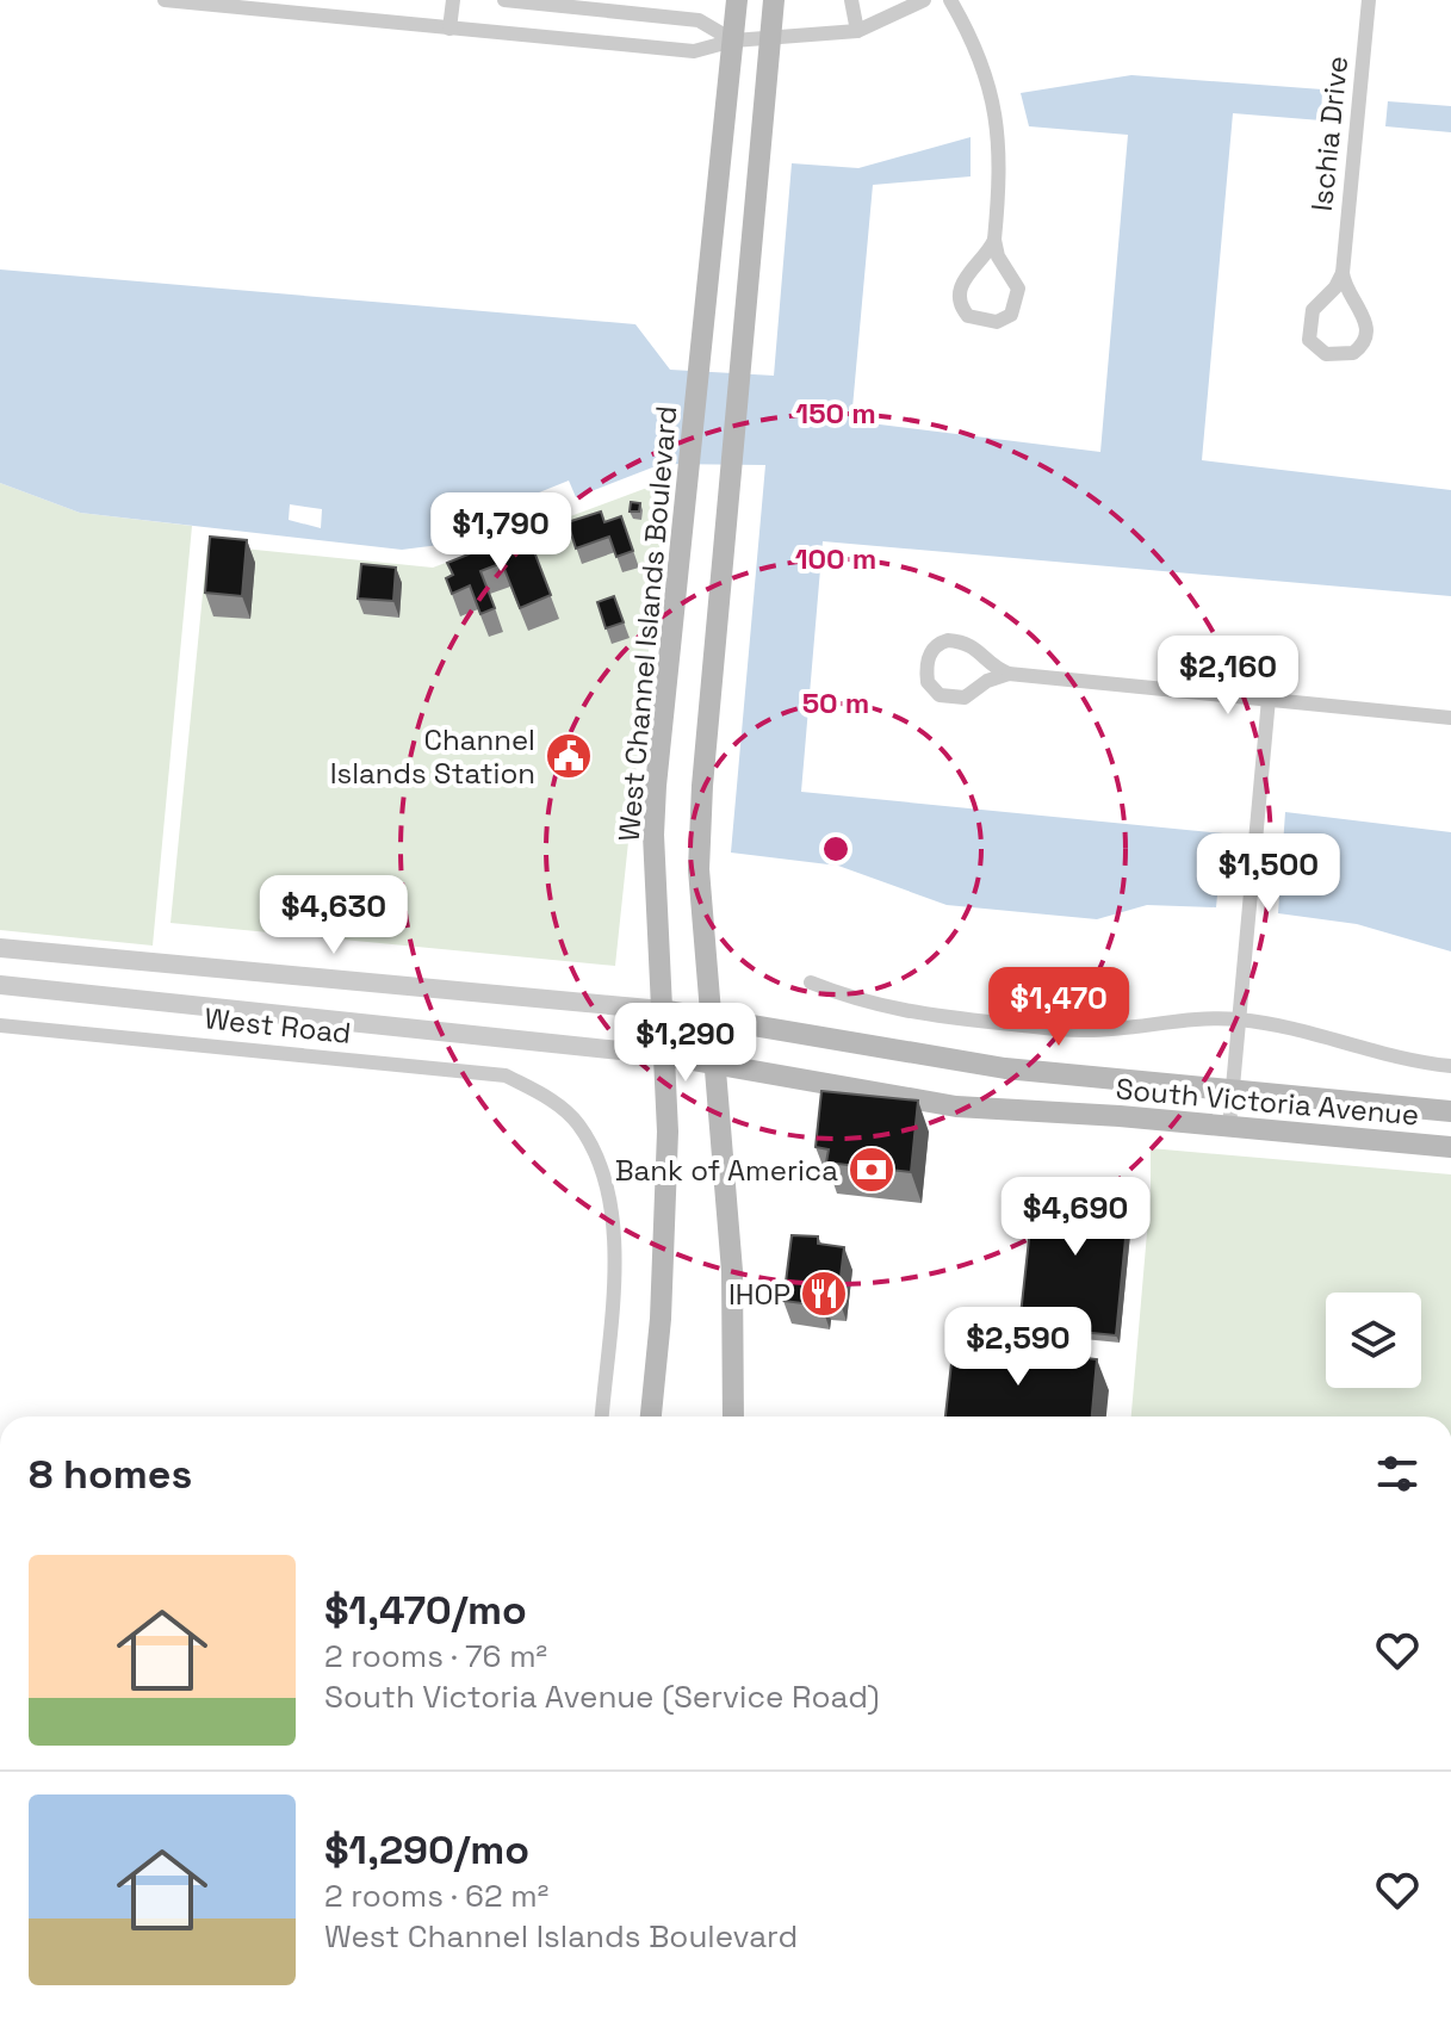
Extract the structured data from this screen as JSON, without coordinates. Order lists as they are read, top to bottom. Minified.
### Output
{"streets":{"main road":["West Channel Islands Boulevard","South Victoria Avenue"],"street":["Ischia Drive","West Road"]},"crossings":[["West Channel Islands Boulevard","South Victoria Avenue"]],"places":{"public building":["Channel Islands Station"],"bank":["Bank of America"],"restaurant":["IHOP"]},"page":{"price":["$1,790","$2,160","$1,500","$4,630","$1,470","$1,290","$4,690","$2,590"],"heading":"8 homes","list":[{"name":"$1,470/mo","note":"2 rooms · 76 m² · South Victoria Avenue (Service Road)"},{"name":"$1,290/mo","note":"2 rooms · 62 m² · West Channel Islands Boulevard"}]},"rings":["150 m","100 m","50 m"]}
